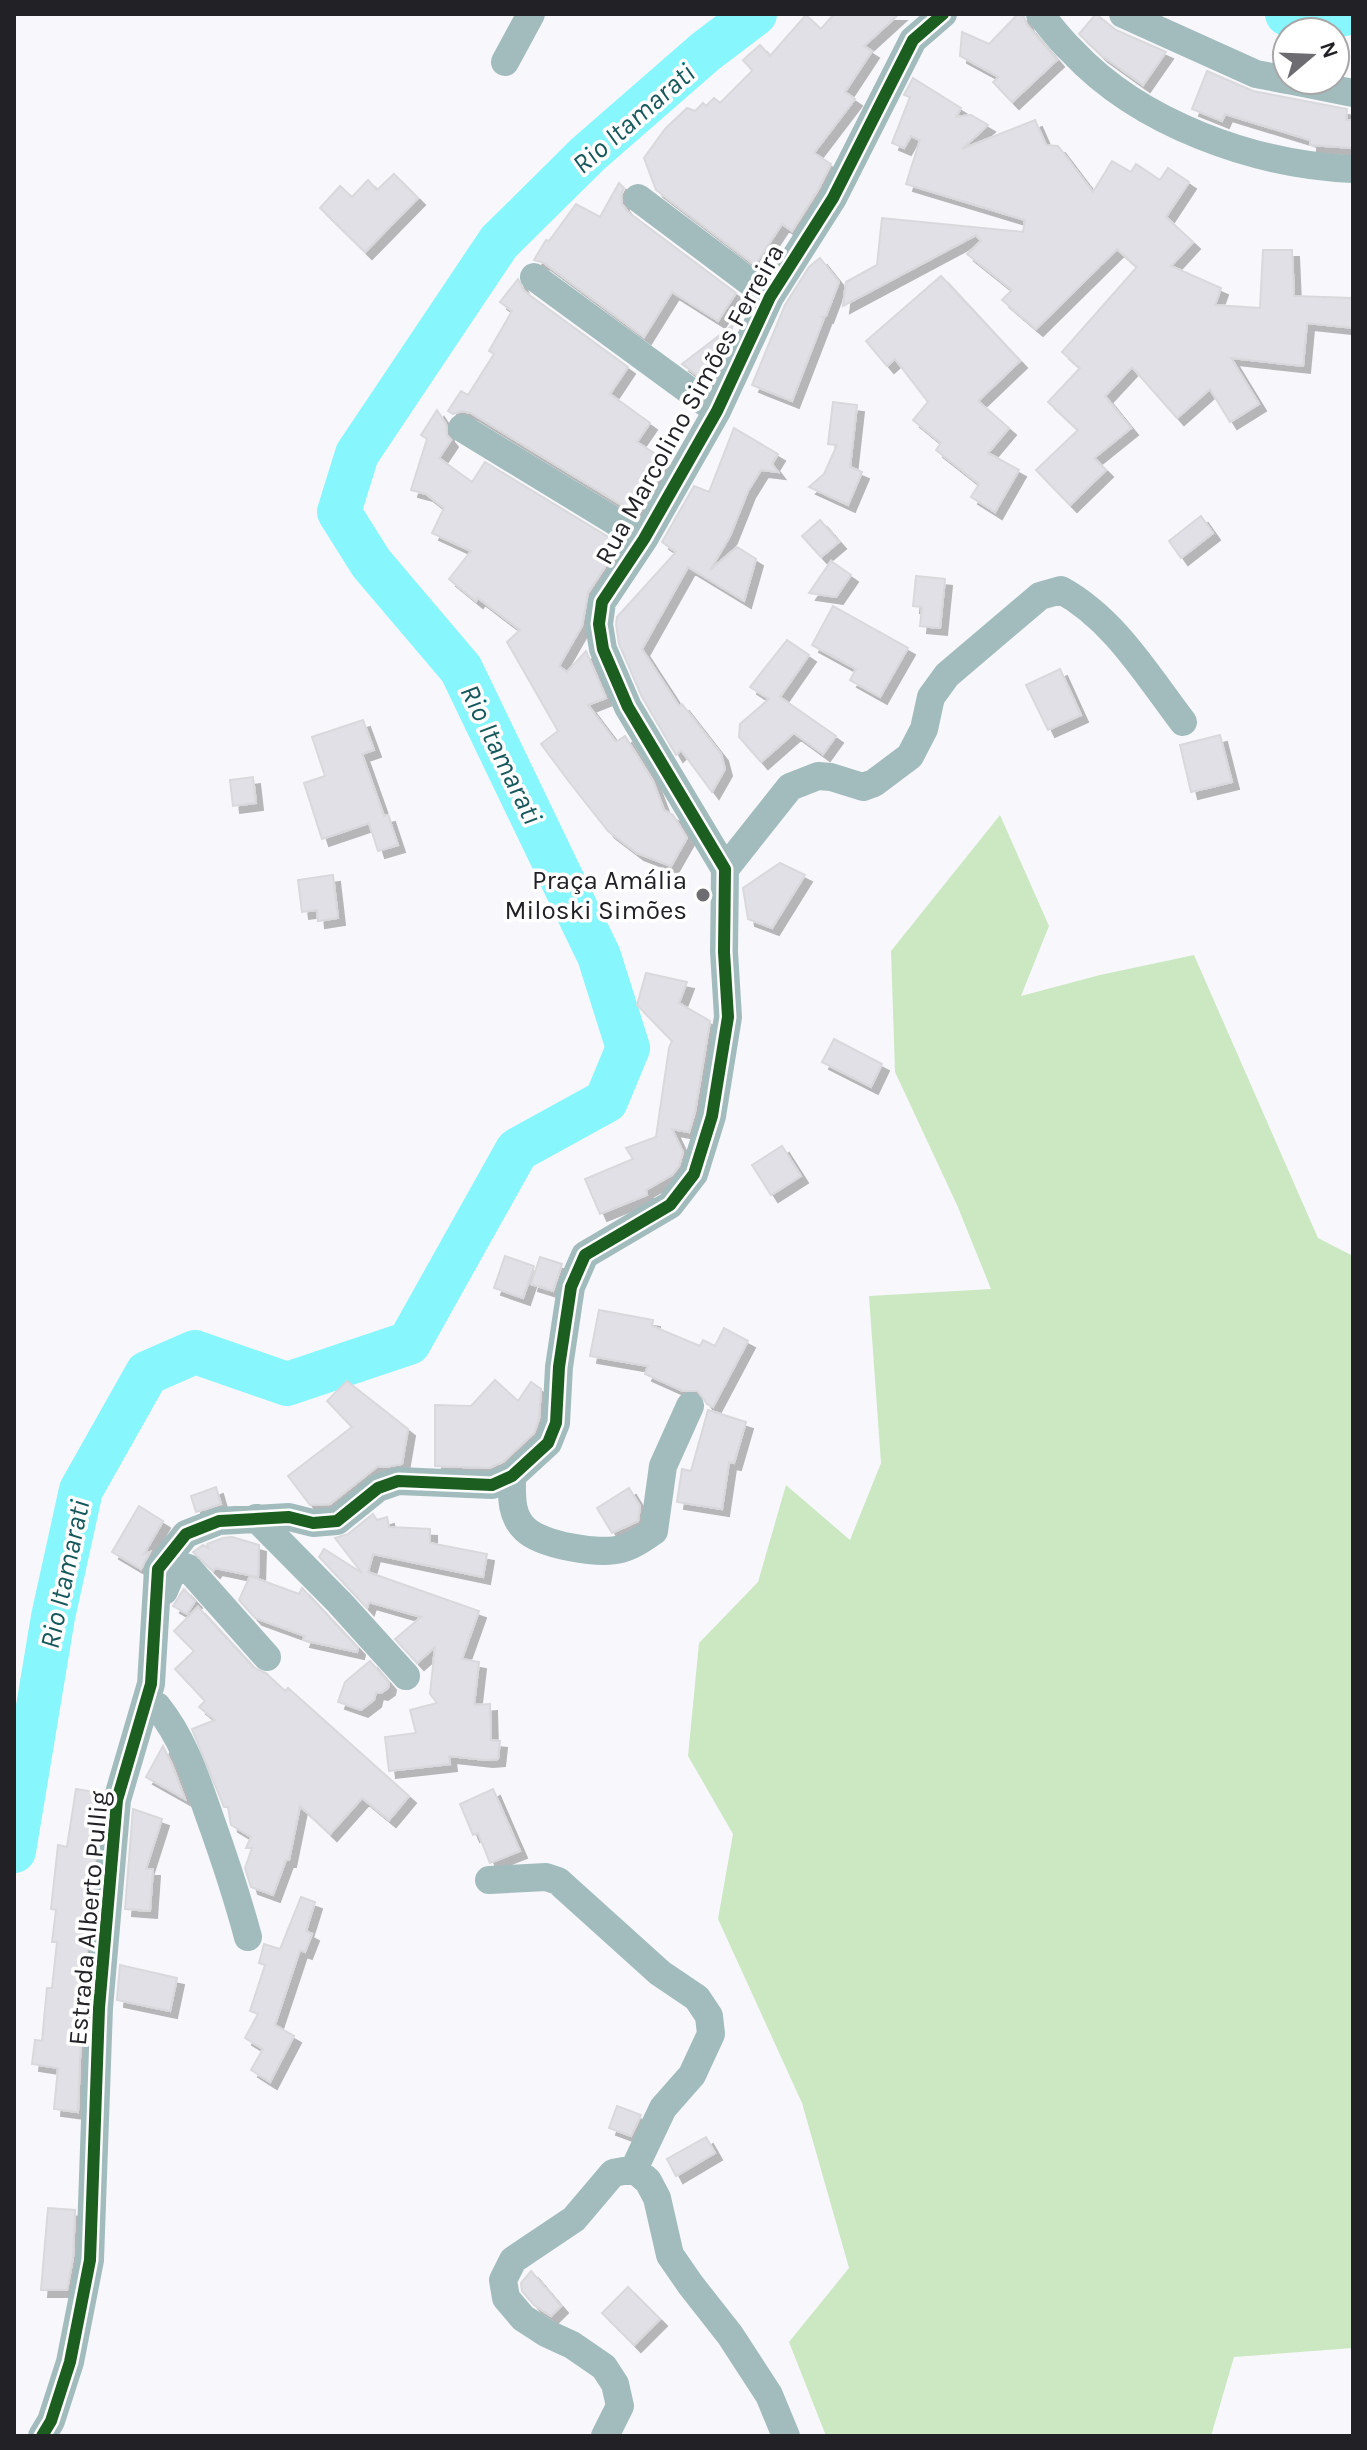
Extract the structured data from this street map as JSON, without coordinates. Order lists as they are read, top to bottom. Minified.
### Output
{"streets":{"street":["Rua Marcolino Simões Ferreira","Estrada Alberto Pullig"]},"water":["Rio Itamarati"],"places":["Praça Amália Miloski Simões"],"north":"right"}
